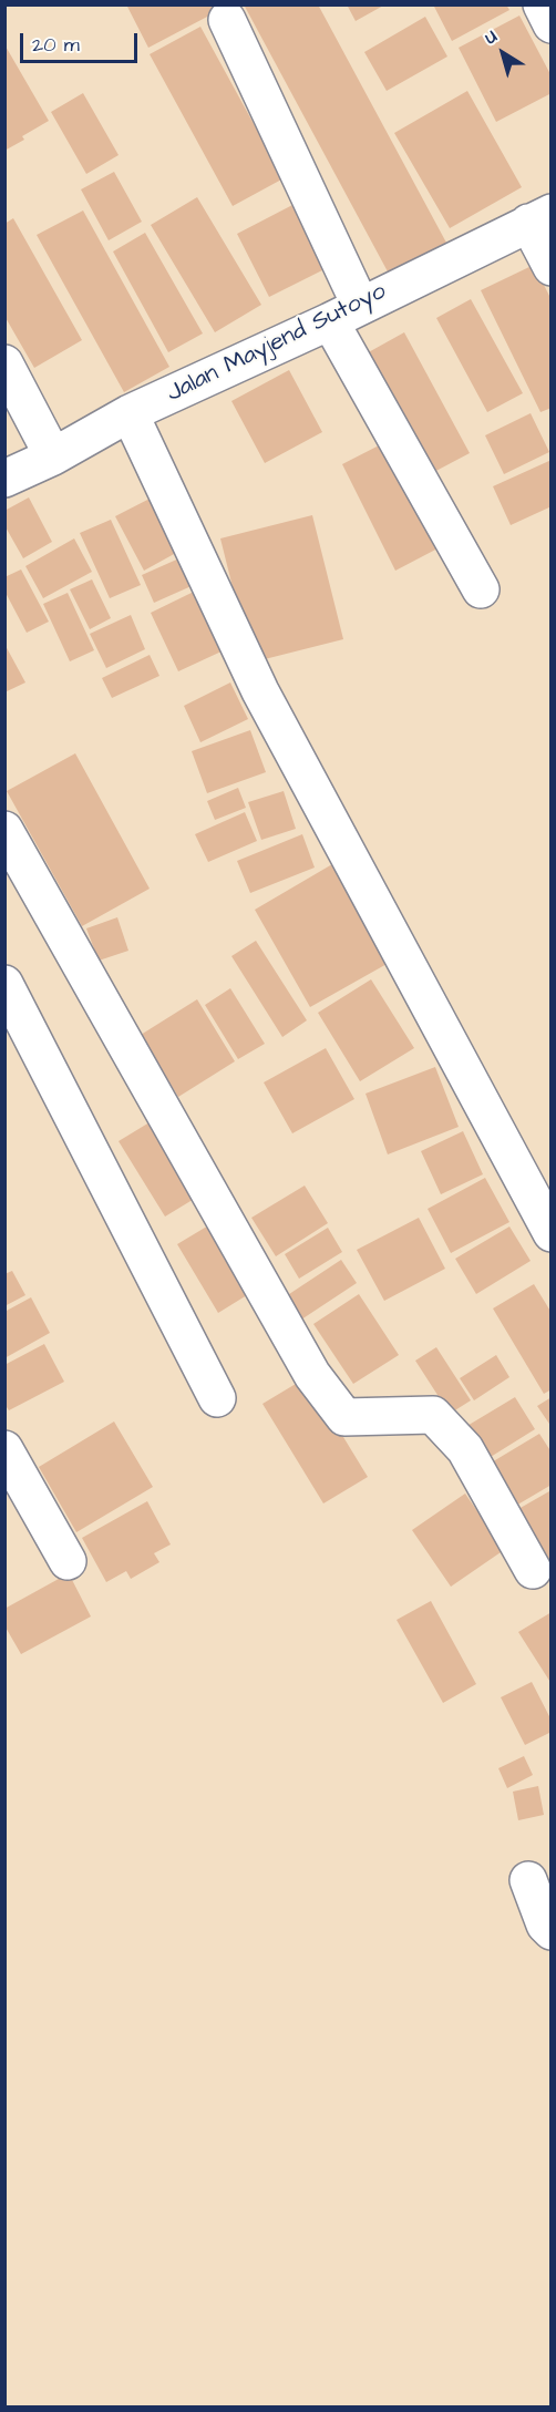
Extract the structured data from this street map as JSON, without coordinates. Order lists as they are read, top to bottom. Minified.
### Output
{"streets":{"street":["Jalan Mayjend Sutoyo"]},"scale_bar":"20 m","north":"top left"}
